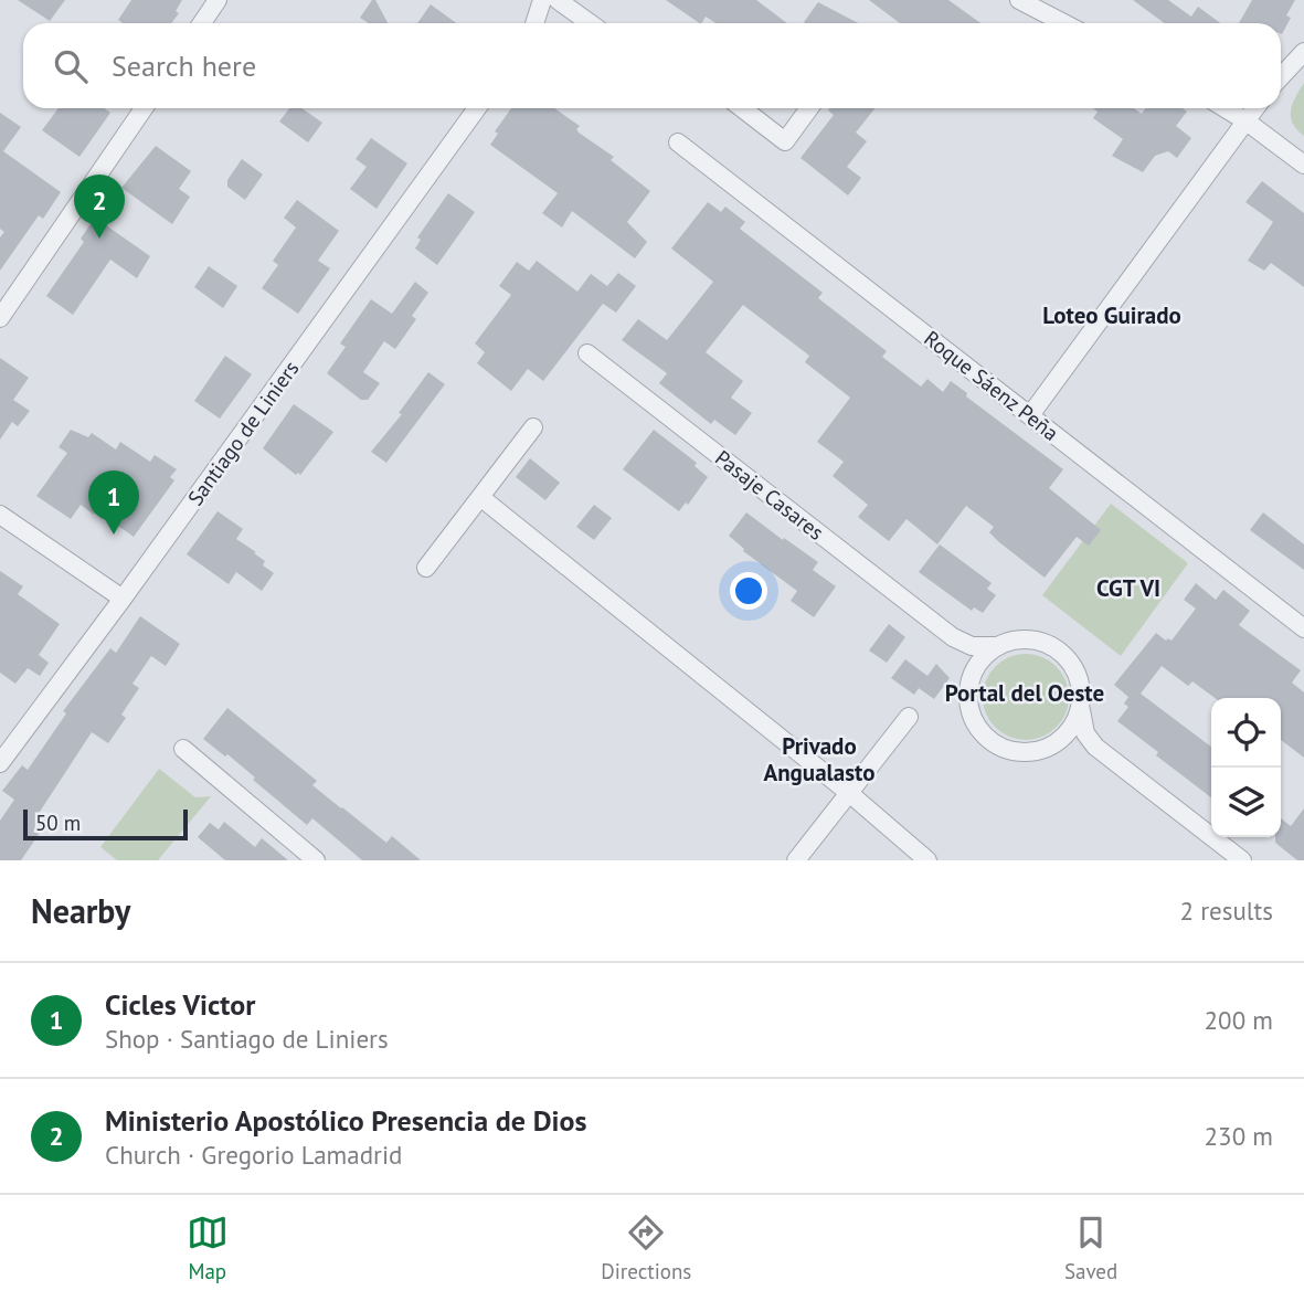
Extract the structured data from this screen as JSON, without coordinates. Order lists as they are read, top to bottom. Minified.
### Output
{"streets":{"street":["Roque Sáenz Peña","Santiago de Liniers","Pasaje Casares"]},"districts":["Loteo Guirado","CGT VI","Portal del Oeste","Privado Angualasto"],"scale_bar":"50 m","page":{"search":"Search here","pins":["2","1"],"scale":"50 m","heading":["Nearby","2 results"],"list":[{"mark":"1","name":"Cicles Victor","note":"Shop · Santiago de Liniers","value":"200 m"},{"mark":"2","name":"Ministerio Apostólico Presencia de Dios","note":"Church · Gregorio Lamadrid","value":"230 m"}],"nav":["Map","Directions","Saved"]}}
